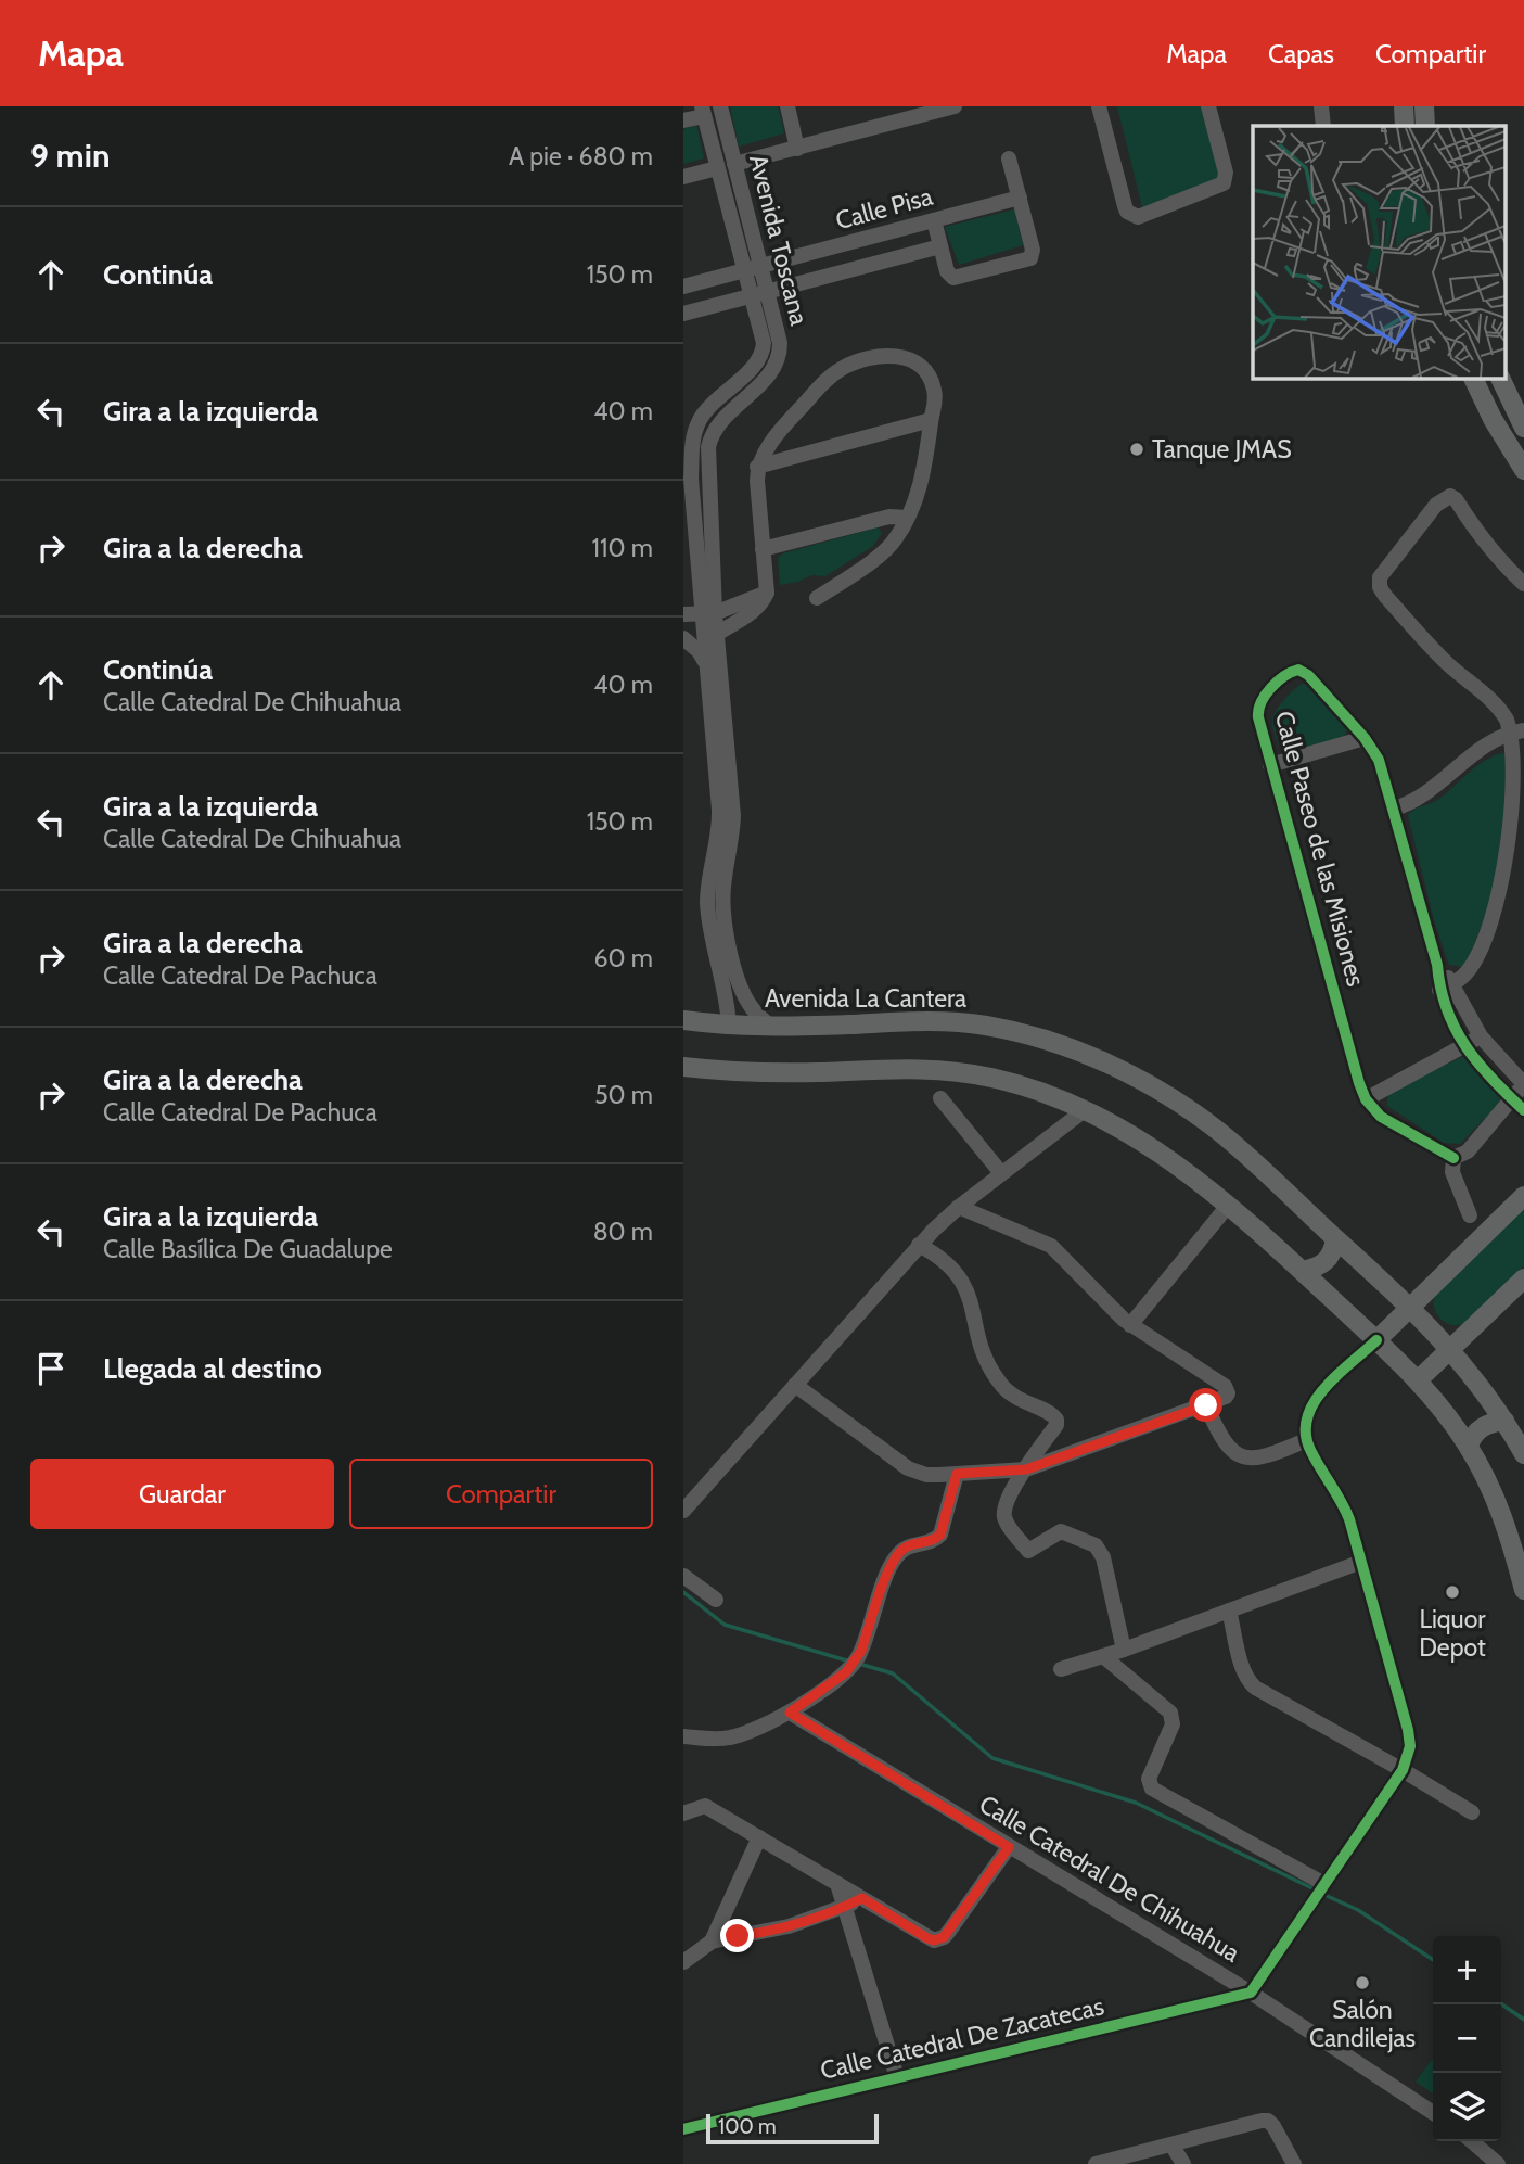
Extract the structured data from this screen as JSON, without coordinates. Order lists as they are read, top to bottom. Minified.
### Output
{"streets":{"main road":["Avenida La Cantera"],"street":["Calle Pisa","Avenida Toscana","Calle Paseo de las Misiones","Calle Catedral De Chihuahua","Calle Catedral De Zacatecas"]},"crossings":[["Calle Pisa","Avenida Toscana"],["Avenida Toscana","Avenida La Cantera"],["Calle Catedral De Chihuahua","Calle Catedral De Zacatecas"]],"places":["Tanque JMAS","Liquor Depot","Salón Candilejas"],"scale_bar":"100 m","page":{"header":"Mapa","nav":["Mapa","Capas","Compartir"],"heading":["9 min","A pie · 680 m"],"list":[["Continúa","150 m"],["Gira a la izquierda","40 m"],["Gira a la derecha","110 m"],["Continúa","Calle Catedral De Chihuahua","40 m"],["Gira a la izquierda","Calle Catedral De Chihuahua","150 m"],["Gira a la derecha","Calle Catedral De Pachuca","60 m"],["Gira a la derecha","Calle Catedral De Pachuca","50 m"],["Gira a la izquierda","Calle Basílica De Guadalupe","80 m"],"Llegada al destino"],"buttons":["Guardar","Compartir"],"map_buttons":["+","−"],"scale":"100 m"}}
